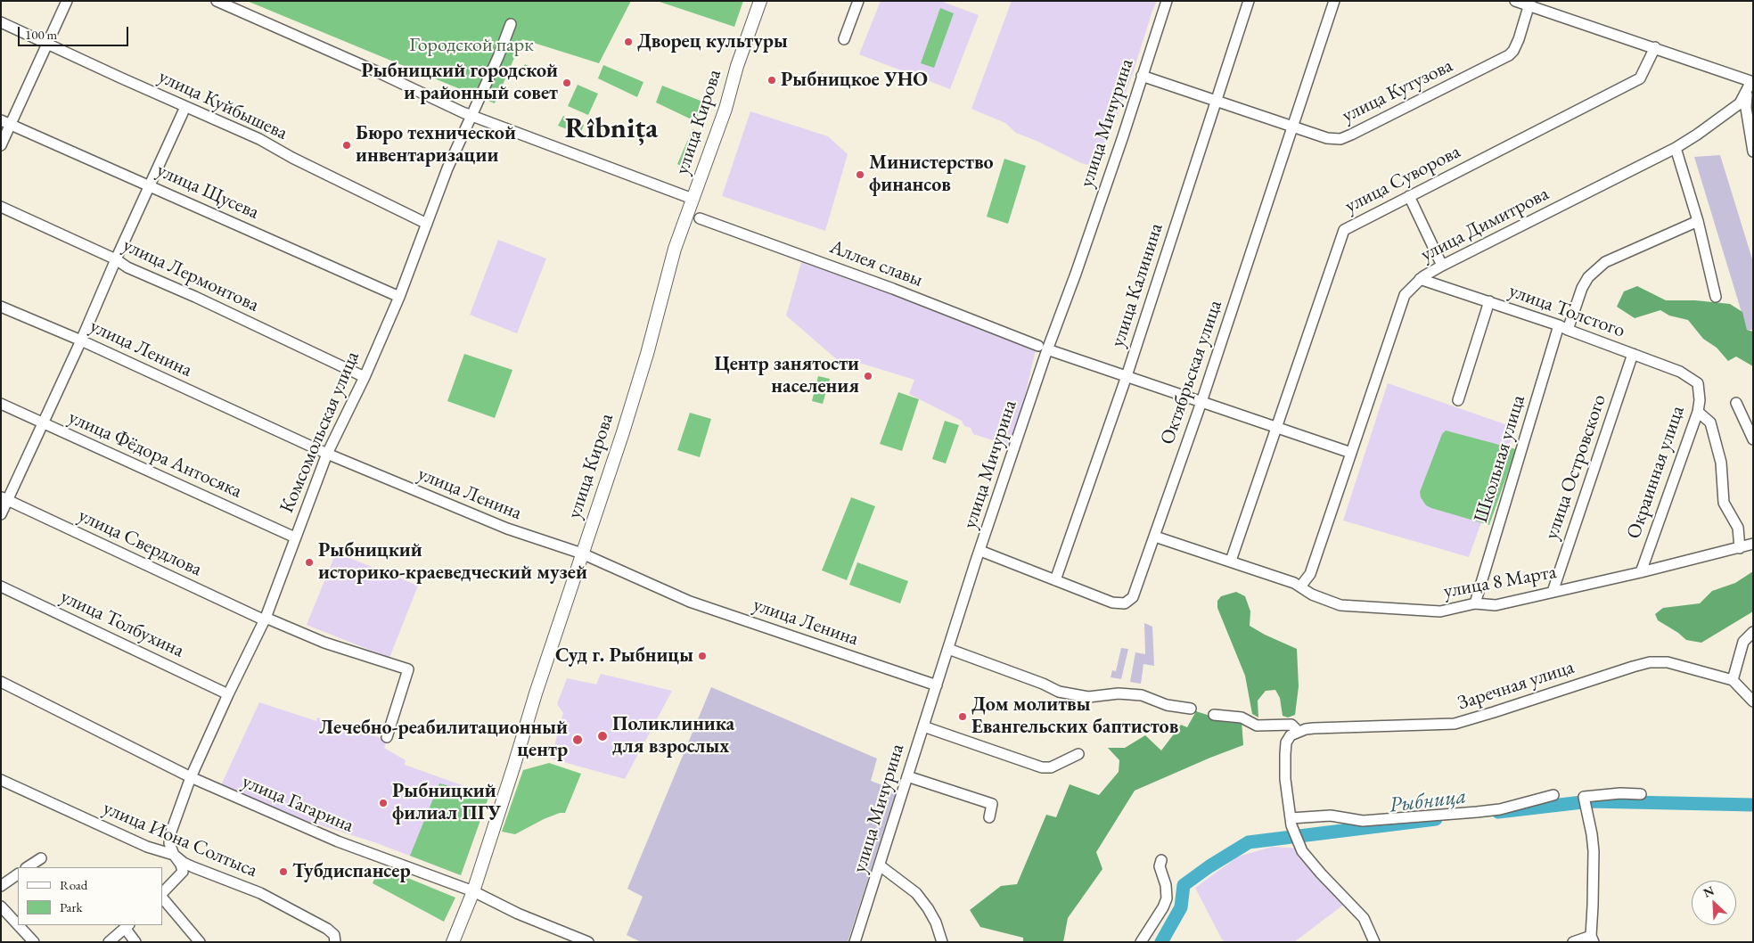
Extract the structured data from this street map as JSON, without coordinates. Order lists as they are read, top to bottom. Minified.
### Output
{"streets":{"main road":["улица Кирова"],"street":["улица Кутузова","улица Куйбышева","улица Мичурина","улица Суворова","улица Щусева","улица Димитрова","Аллея славы","улица Лермонтова","улица Калинина","улица Толстого","улица Ленина","Октябрьская улица","Комсомольская улица","улица Фёдора Антосяка","Школьная улица","улица Островского","Окраинная улица","улица Свердлова","улица 8 Марта","улица Толбухина","Заречная улица","улица Гагарина","улица Иона Солтыса"]},"crossings":[["улица Кутузова","улица Мичурина"],["улица Кутузова","улица Калинина"],["улица Кутузова","Октябрьская улица"],["улица Куйбышева","Комсомольская улица"],["улица Кирова","улица Ленина"],["улица Кирова","улица Гагарина"],["улица Мичурина","Аллея славы"],["улица Мичурина","улица Ленина"],["улица Мичурина","Октябрьская улица"],["улица Суворова","Аллея славы"],["улица Суворова","улица 8 Марта"],["улица Щусева","Комсомольская улица"],["улица Димитрова","Аллея славы"],["улица Димитрова","улица Толстого"],["улица Димитрова","улица 8 Марта"],["Аллея славы","улица Калинина"],["Аллея славы","Октябрьская улица"],["улица Лермонтова","Комсомольская улица"],["улица Калинина","Октябрьская улица"],["улица Толстого","Школьная улица"],["улица Толстого","улица Островского"],["улица Толстого","Окраинная улица"],["улица Ленина","Комсомольская улица"],["Октябрьская улица","улица 8 Марта"],["Комсомольская улица","улица Фёдора Антосяка"],["Комсомольская улица","улица Свердлова"],["Комсомольская улица","улица Толбухина"],["Комсомольская улица","улица Гагарина"],["Комсомольская улица","улица Иона Солтыса"],["Школьная улица","улица 8 Марта"],["улица Островского","улица 8 Марта"],["Окраинная улица","улица 8 Марта"]],"districts":["Rîbnița"],"water":["Рыбница"],"parks":["Городской парк"],"places":["Дворец культуры","Рыбницкое УНО","Рыбницкий городской и районный совет","Бюро технической инвентаризации","Министерство финансов","Центр занятости населения","Рыбницкий историко-краеведческий музей","Суд г. Рыбницы","Дом молитвы Евангельских баптистов","Поликлиника для взрослых","Лечебно-реабилитационный центр","Рыбницкий филиал ПГУ","Тубдиспансер"],"legend":["Road","Park"],"scale_bar":"100 m","north":"top left"}
